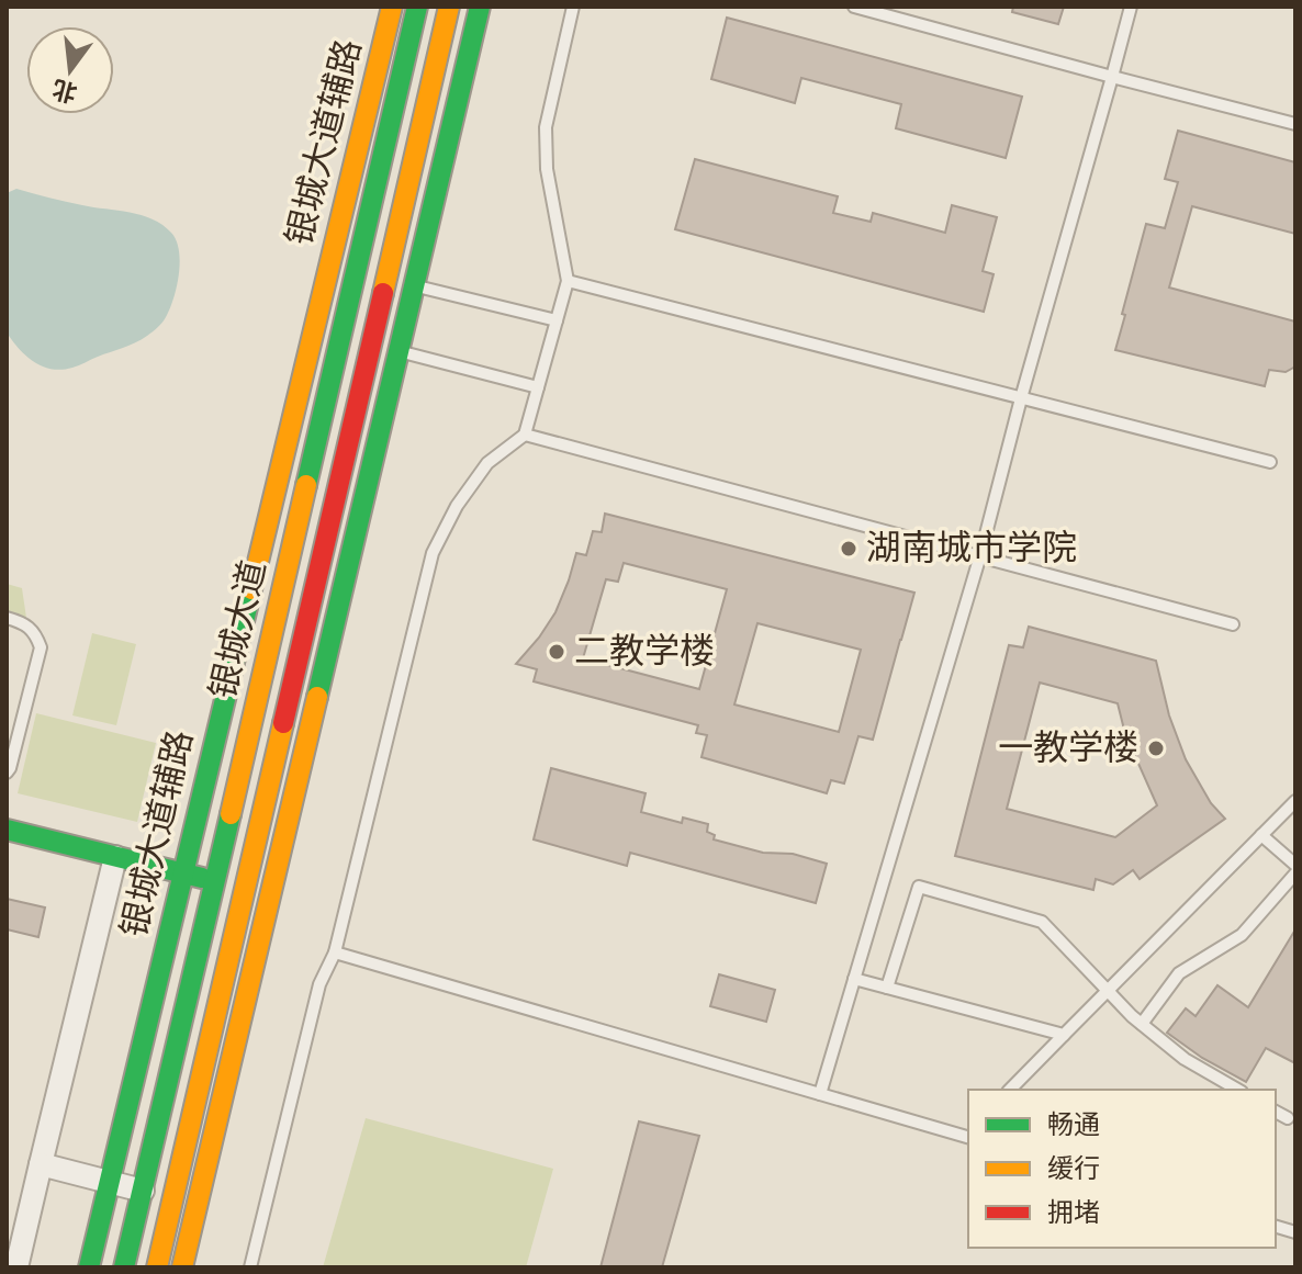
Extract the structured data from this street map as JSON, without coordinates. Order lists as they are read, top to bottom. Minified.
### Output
{"streets":{"street":["银城大道辅路","银城大道"]},"places":["湖南城市学院","二教学楼","一教学楼"],"legend":["畅通","缓行","拥堵"],"north":"bottom"}
